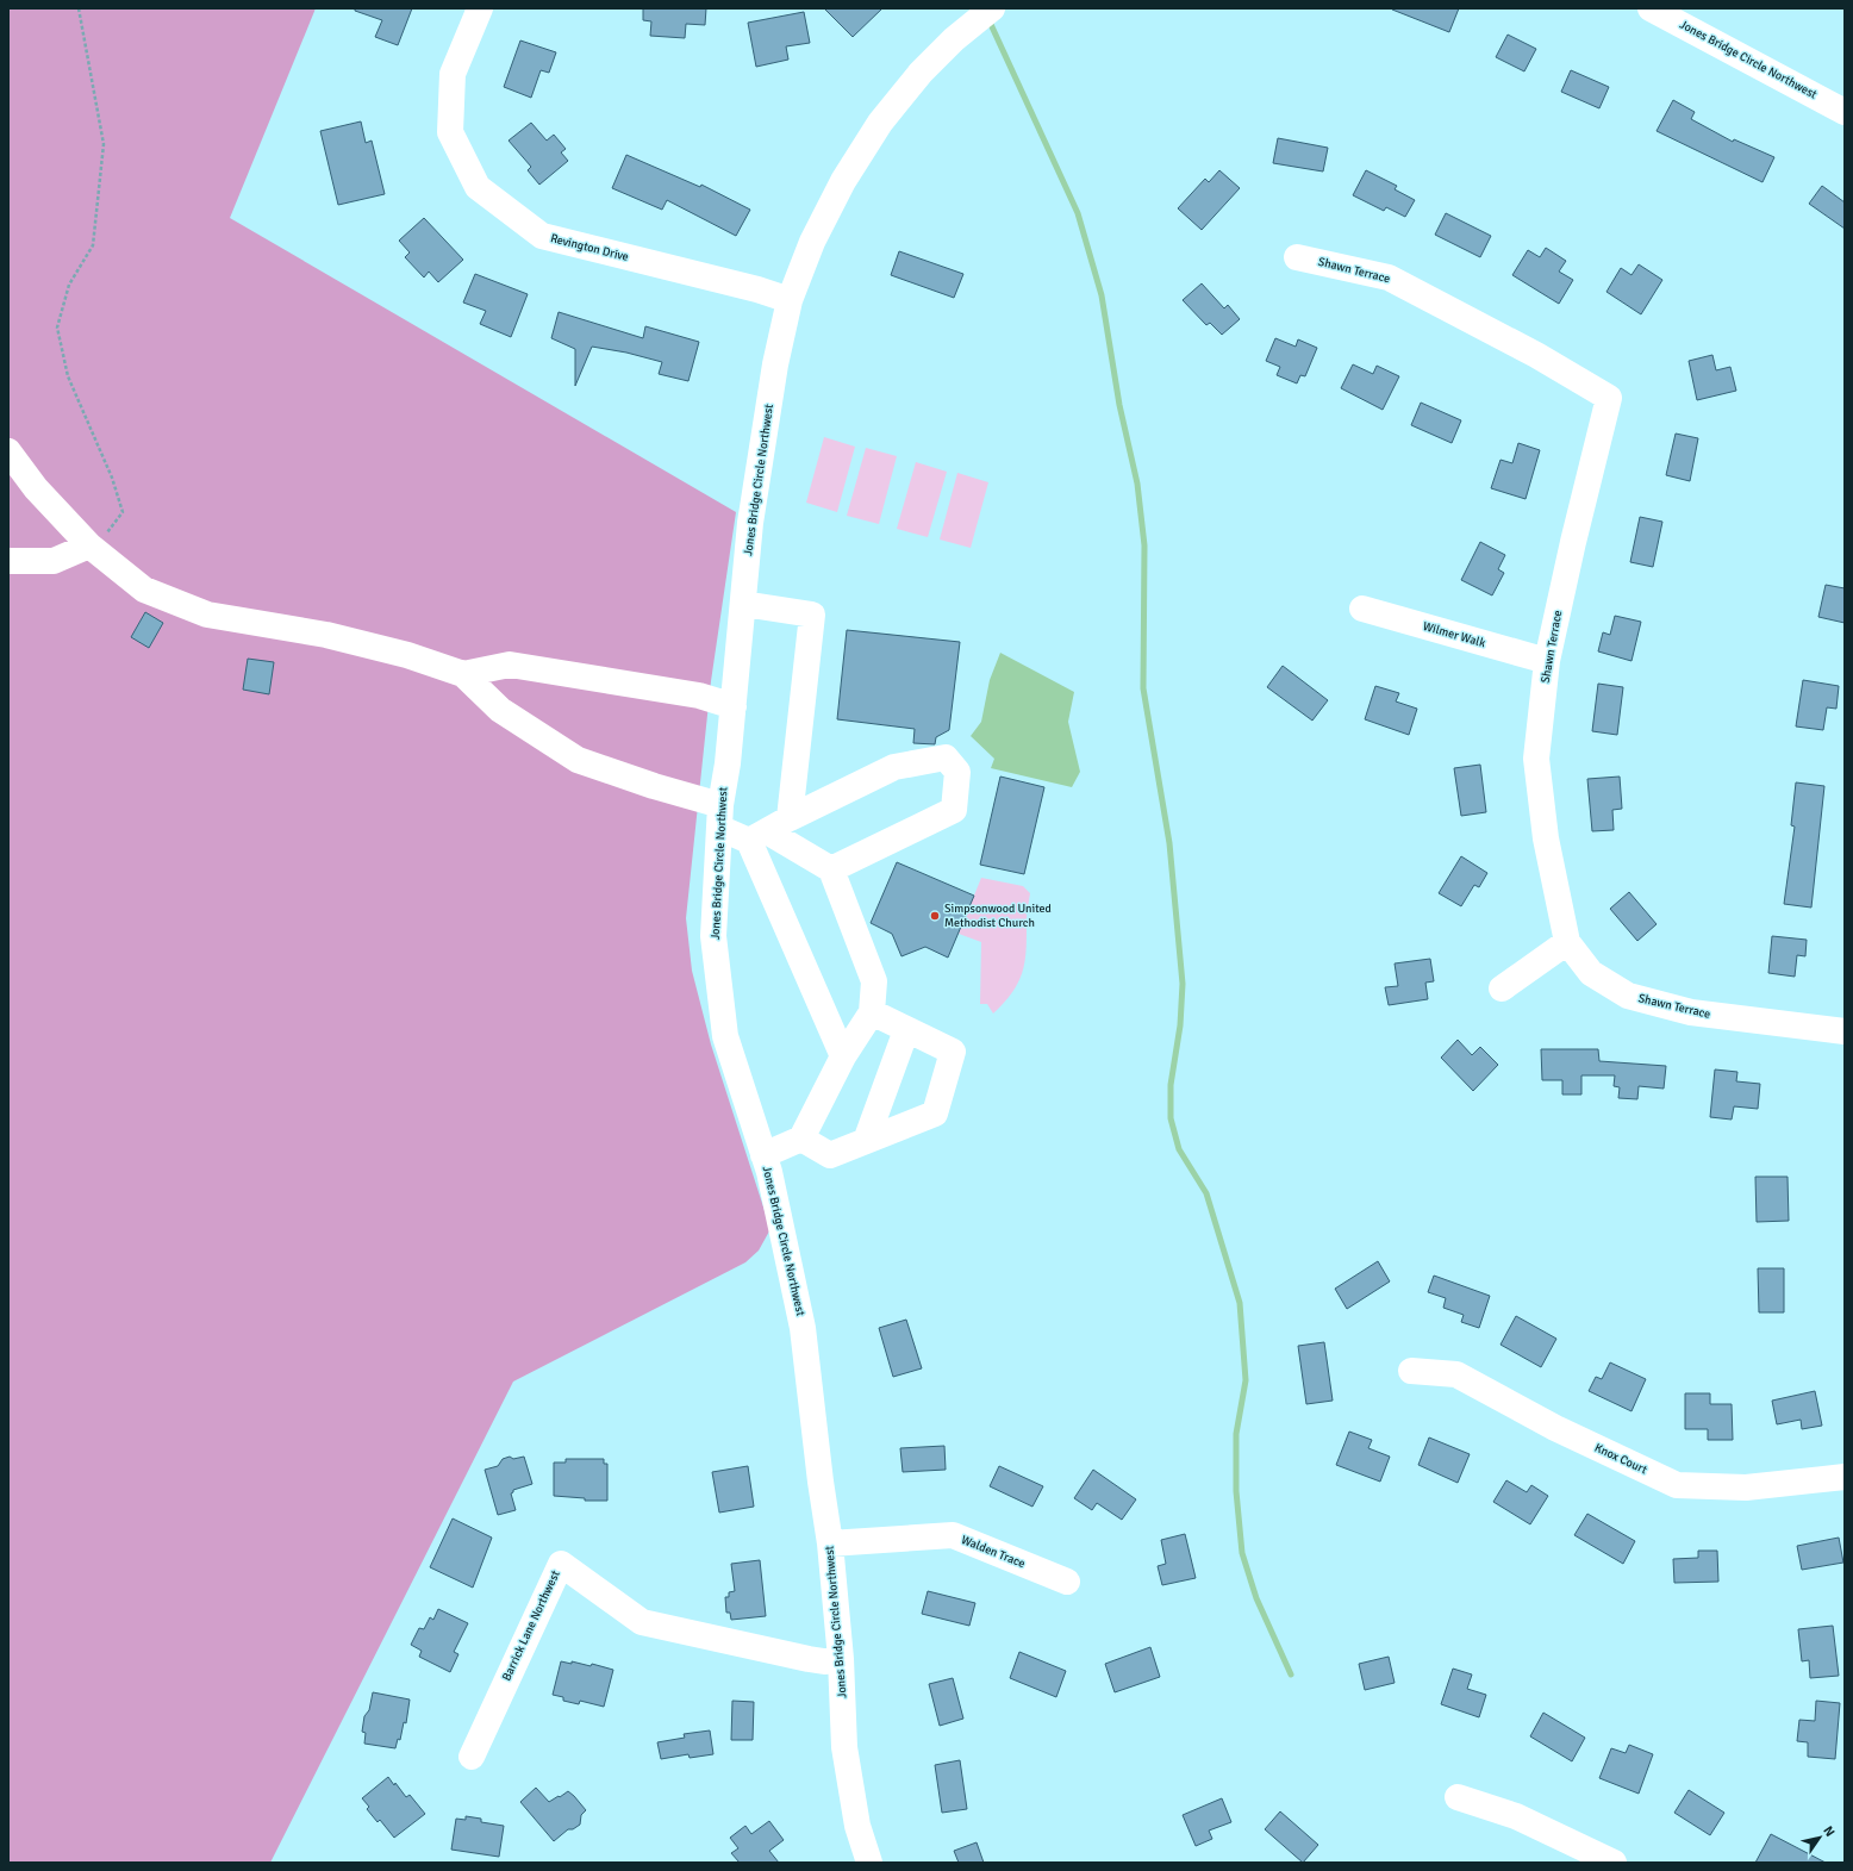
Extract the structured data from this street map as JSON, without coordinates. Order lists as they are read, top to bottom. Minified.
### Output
{"streets":{"street":["Jones Bridge Circle Northwest","Revington Drive","Shawn Terrace","Wilmer Walk","Knox Court","Walden Trace","Barrick Lane Northwest"]},"crossings":[["Jones Bridge Circle Northwest","Revington Drive"],["Jones Bridge Circle Northwest","Walden Trace"],["Jones Bridge Circle Northwest","Barrick Lane Northwest"],["Shawn Terrace","Wilmer Walk"]],"places":["Simpsonwood United Methodist Church"],"north":"top right"}
